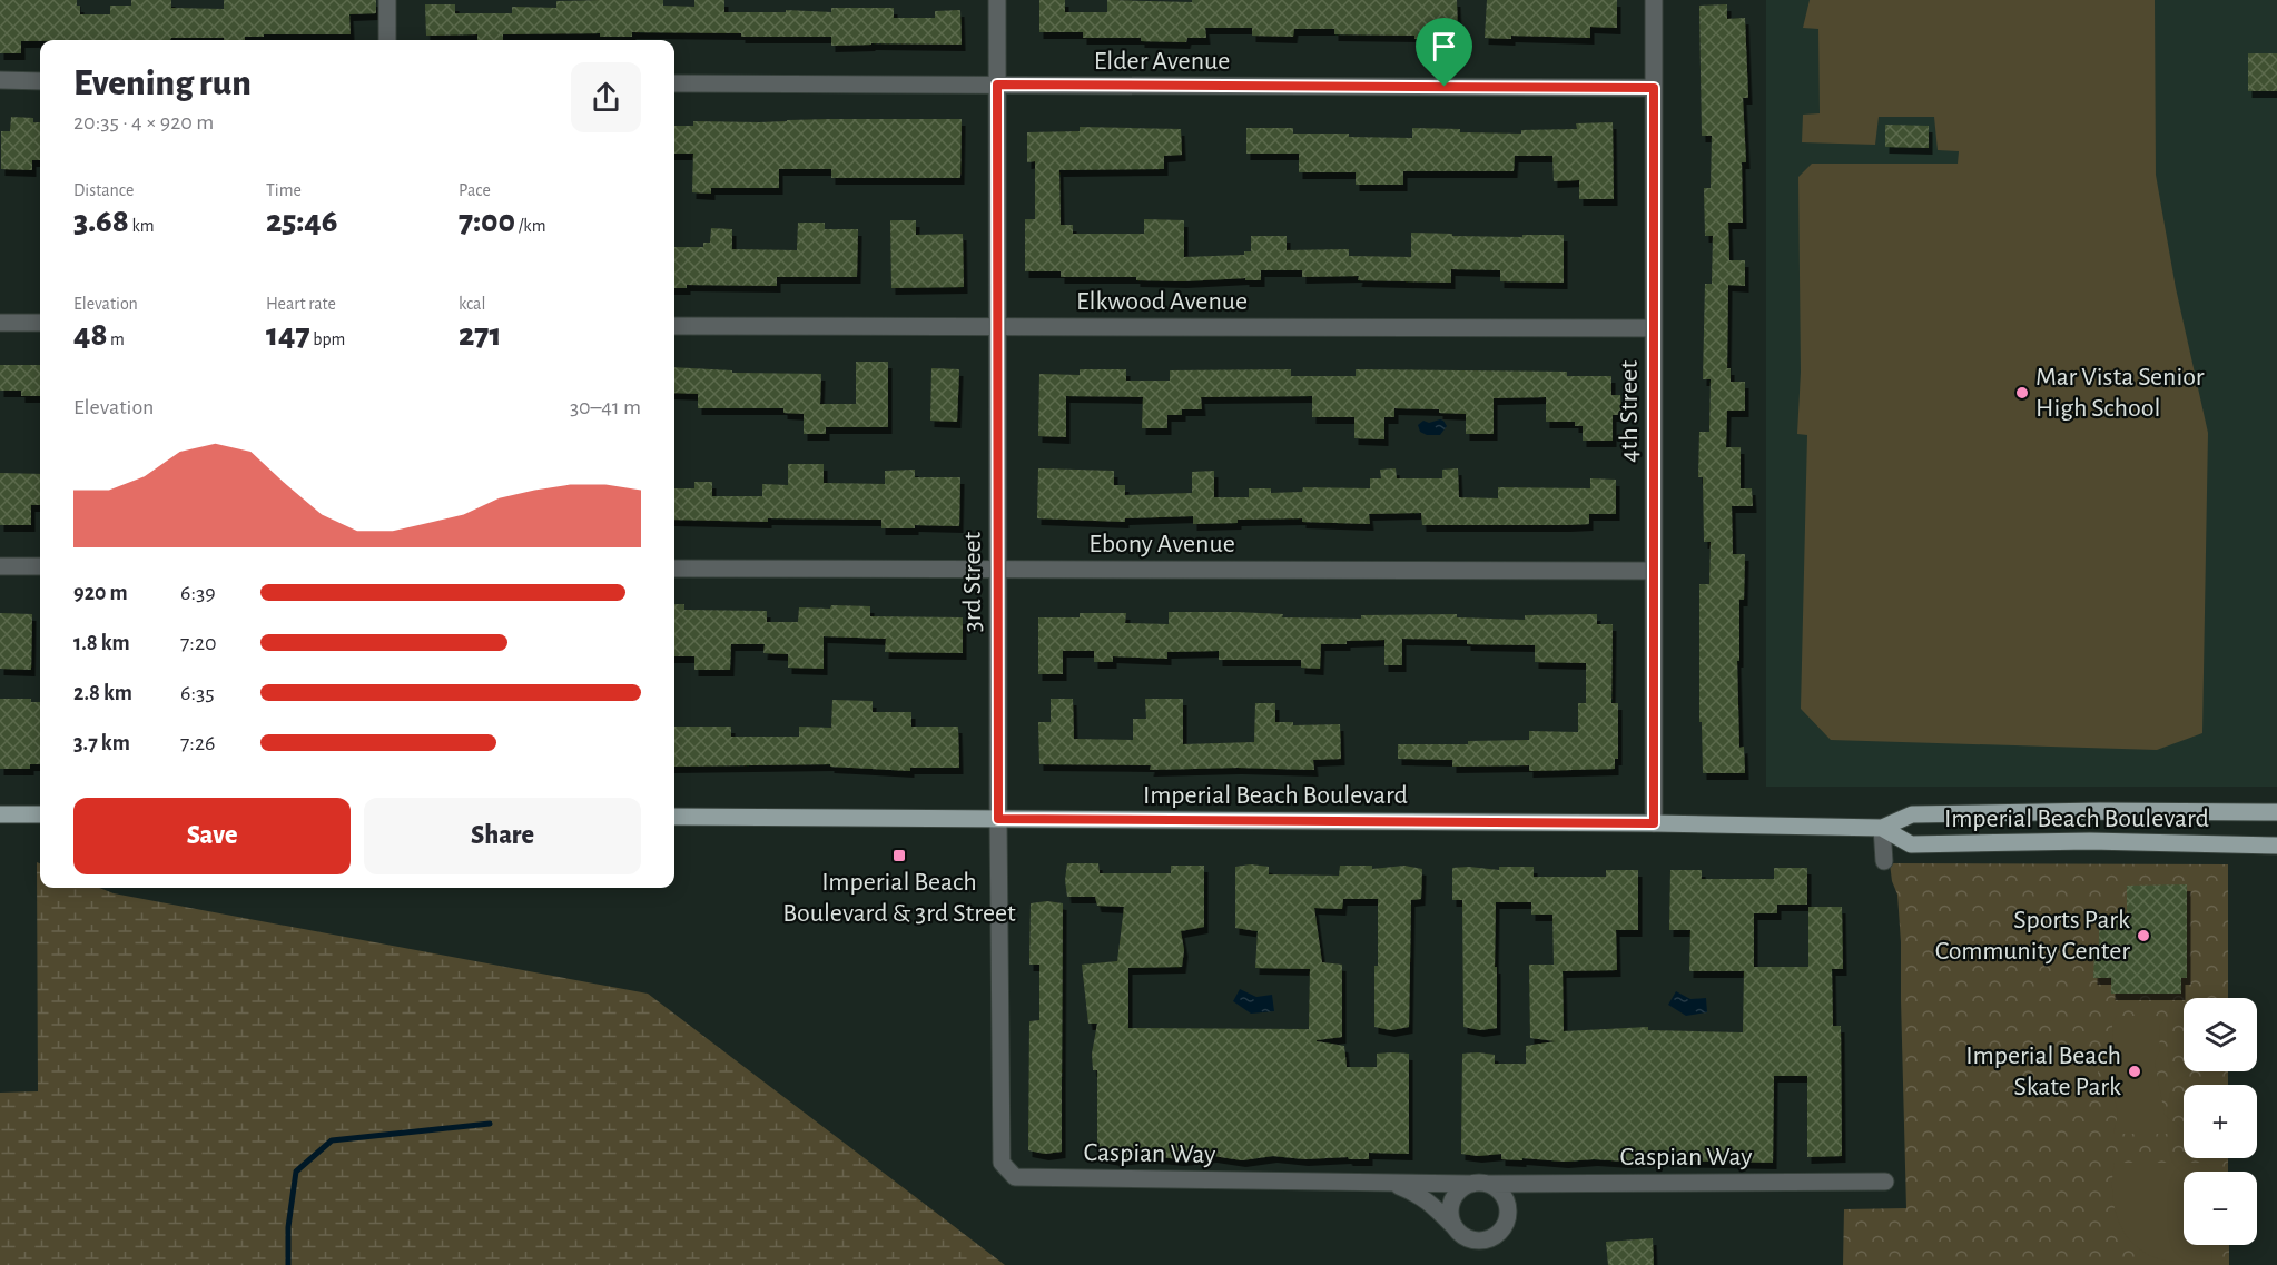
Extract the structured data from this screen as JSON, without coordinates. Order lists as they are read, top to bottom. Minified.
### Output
{"streets":{"main road":["Imperial Beach Boulevard"],"street":["Elder Avenue","Elkwood Avenue","4th Street","Ebony Avenue","3rd Street","Caspian Way"]},"crossings":[["Elder Avenue","4th Street"],["Elder Avenue","3rd Street"],["Elkwood Avenue","4th Street"],["Elkwood Avenue","3rd Street"],["4th Street","Ebony Avenue"],["4th Street","Imperial Beach Boulevard"],["Ebony Avenue","3rd Street"],["3rd Street","Imperial Beach Boulevard"],["3rd Street","Caspian Way"]],"places":{"other":["Mar Vista Senior High School","Sports Park Community Center","Imperial Beach Skate Park"],"transit":["Imperial Beach Boulevard & 3rd Street"]},"page":{"heading":["Evening run","20:35 · 4 × 920 m"],"stats":[["Distance","3.68 km"],["Time","25:46"],["Pace","7:00 /km"],["Elevation","48 m"],["Heart rate","147 bpm"],["kcal","271"]],"chart":["Elevation","30–41 m"],"list":[{"name":"920 m","note":"6:39"},{"name":"1.8 km","note":"7:20"},{"name":"2.8 km","note":"6:35"},{"name":"3.7 km","note":"7:26"}],"buttons":["Save","Share"],"map_buttons":["+","−"]}}
